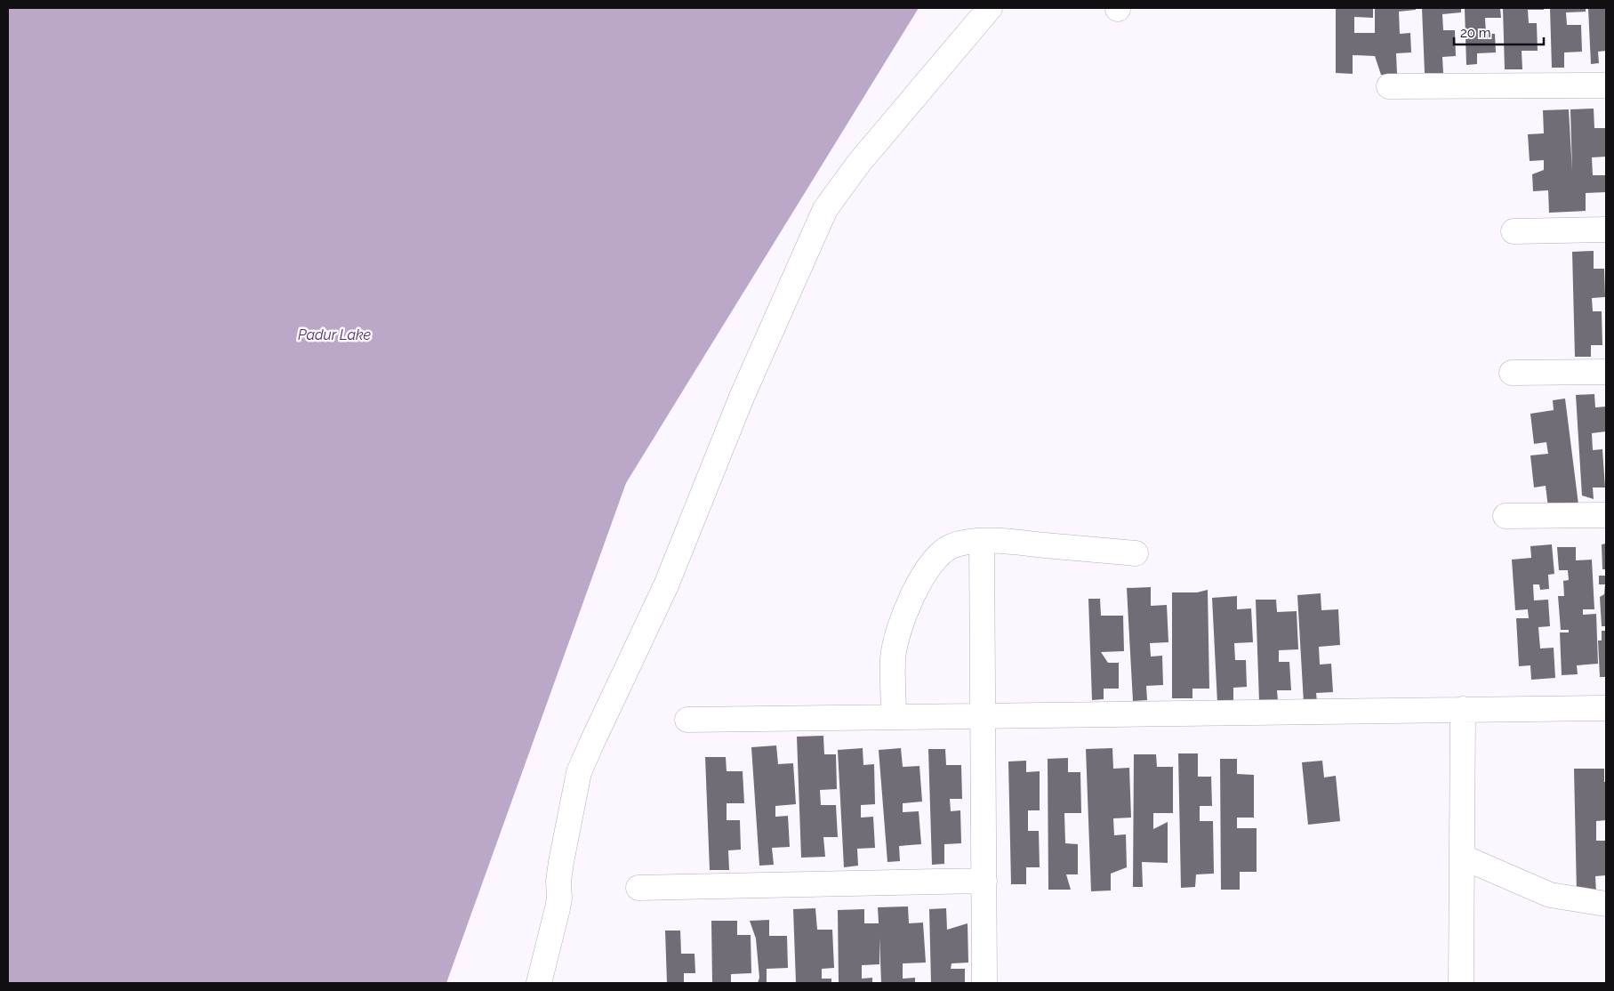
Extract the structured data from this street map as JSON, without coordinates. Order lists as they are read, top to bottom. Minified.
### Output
{"water":["Padur Lake"],"scale_bar":"20 m"}
